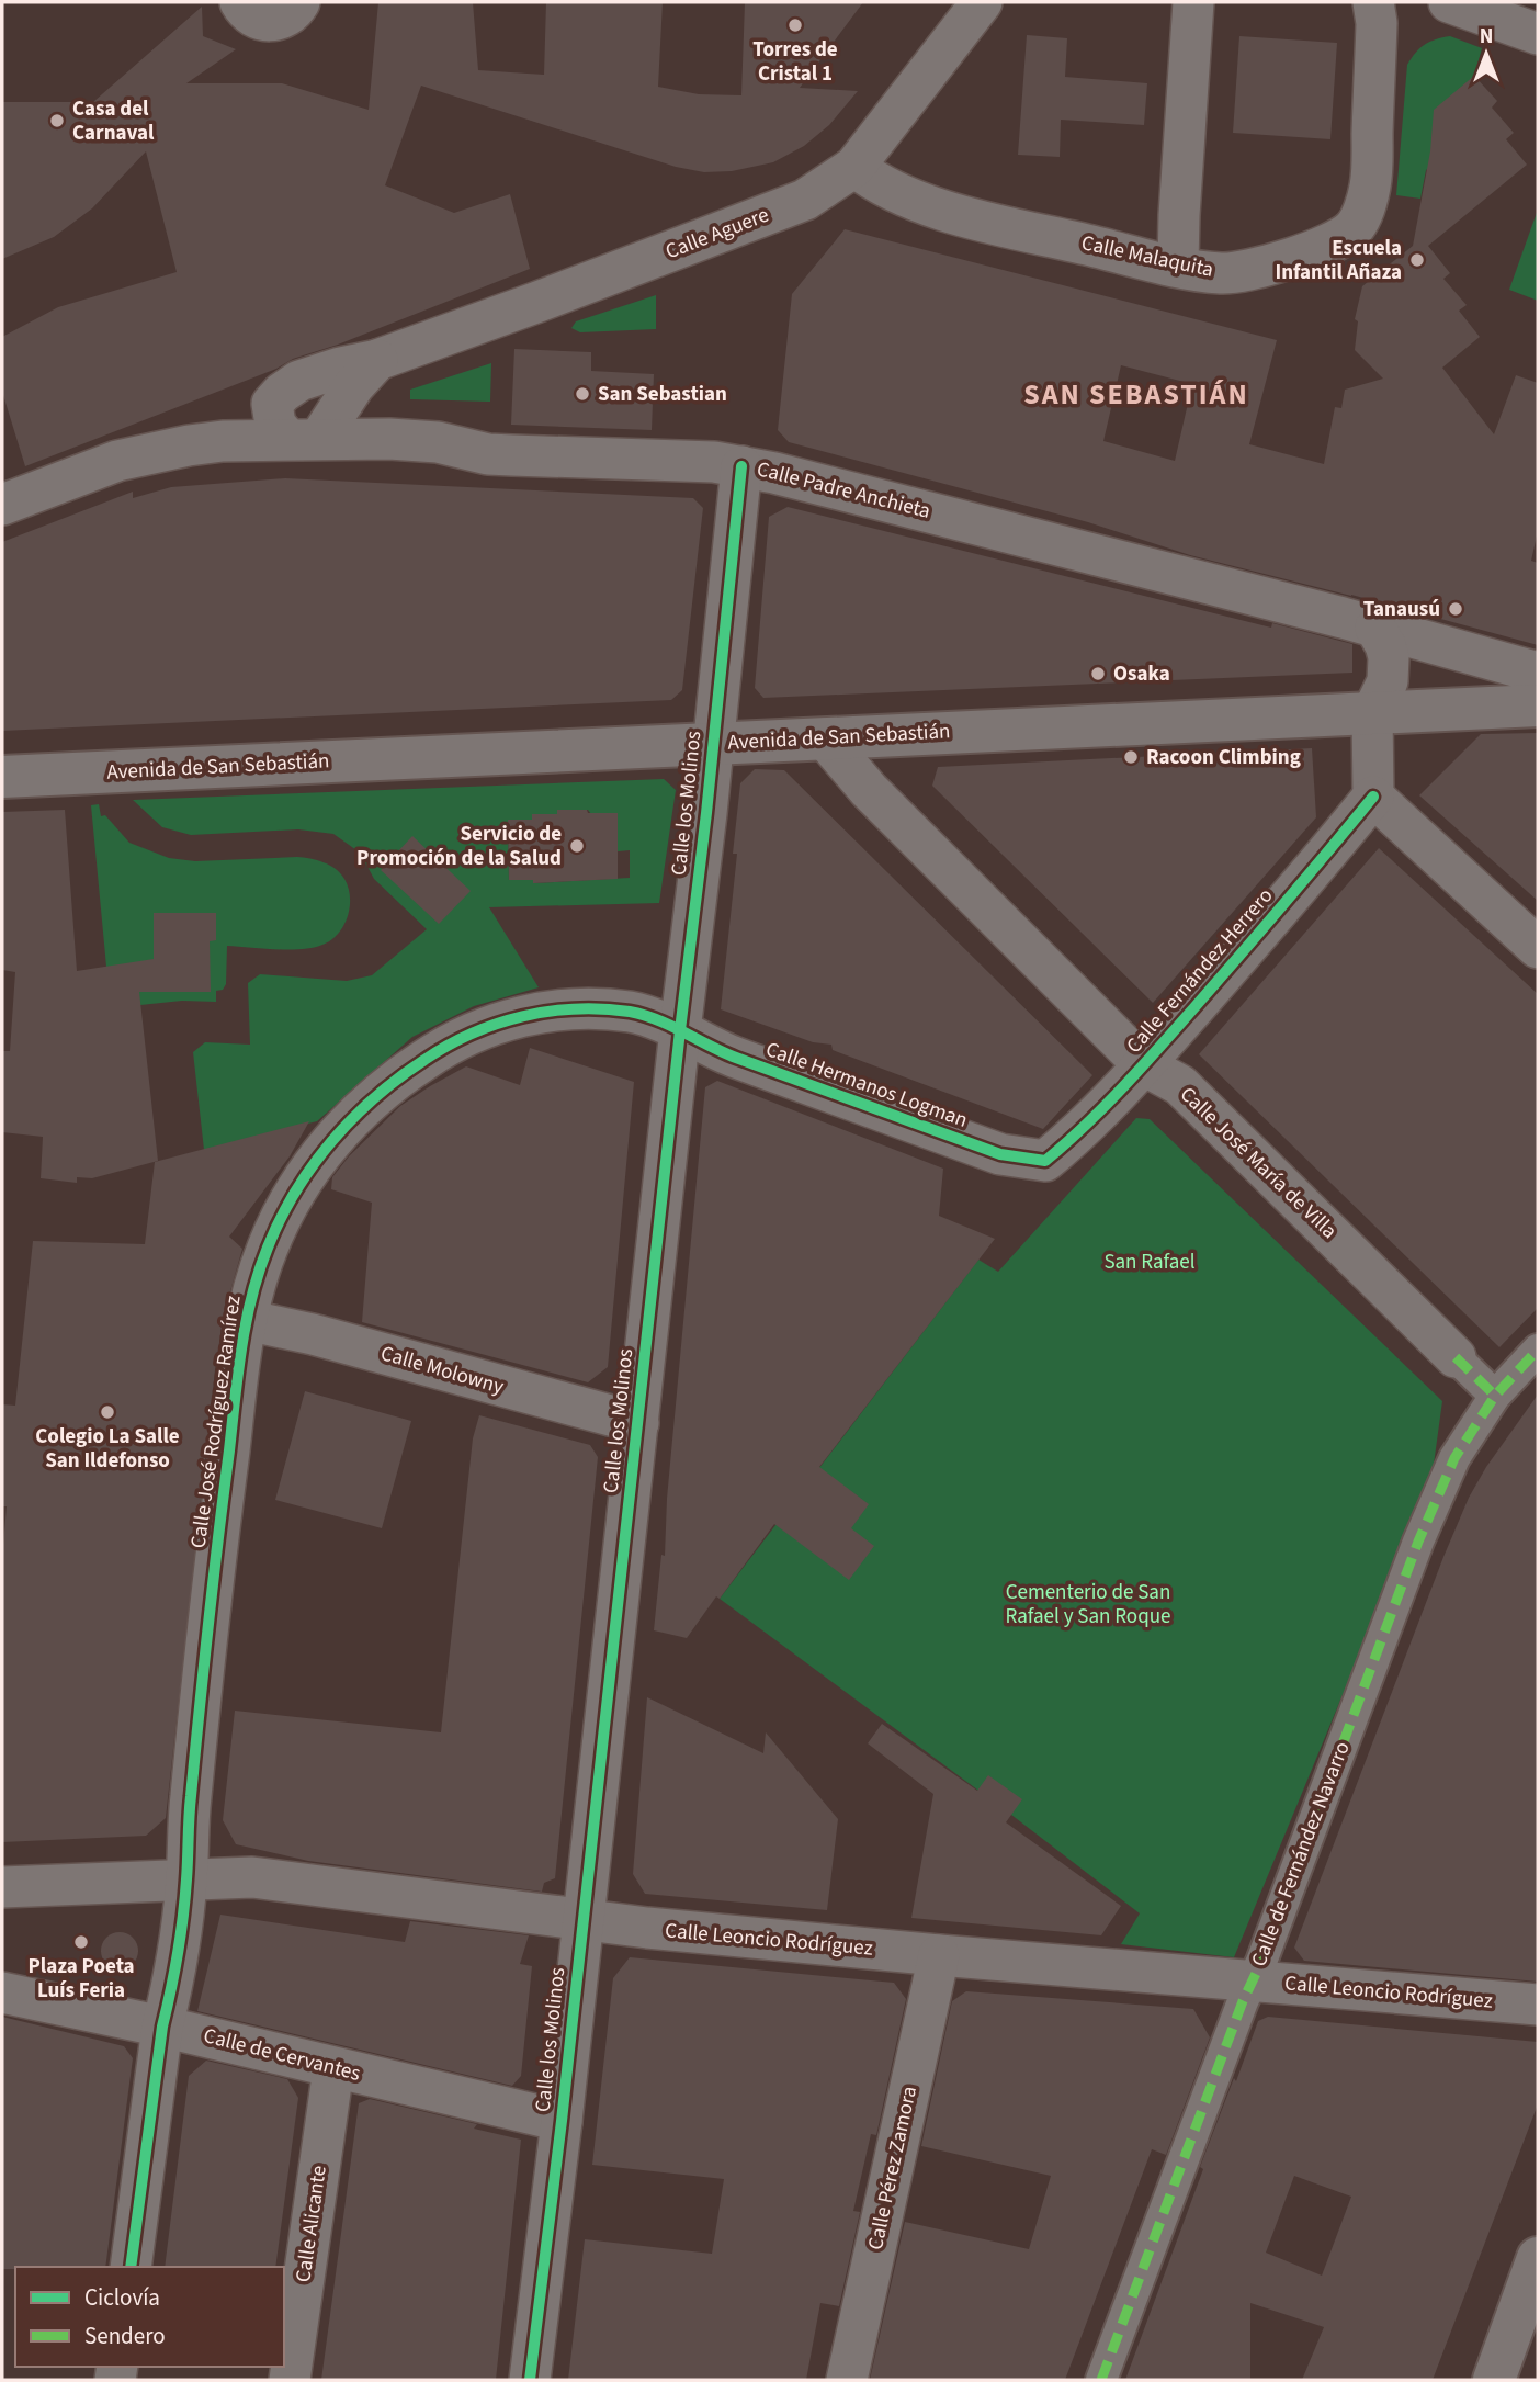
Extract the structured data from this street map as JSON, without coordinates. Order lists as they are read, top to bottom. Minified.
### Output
{"streets":{"street":["Calle Aguere","Calle Malaquita","Calle Padre Anchieta","Avenida de San Sebastián","Calle los Molinos","Calle Fernández Herrero","Calle Hermanos Logman","Calle José María de Villa","Calle Molowny","Calle José Rodríguez Ramírez","Calle de Fernández Navarro","Calle Leoncio Rodríguez","Calle de Cervantes","Calle Pérez Zamora","Calle Alicante"]},"crossings":[["Calle Aguere","Calle Malaquita"],["Calle Aguere","Calle Padre Anchieta"],["Calle Padre Anchieta","Calle los Molinos"],["Avenida de San Sebastián","Calle los Molinos"],["Avenida de San Sebastián","Calle José María de Villa"],["Calle los Molinos","Calle Hermanos Logman"],["Calle los Molinos","Calle Molowny"],["Calle los Molinos","Calle José Rodríguez Ramírez"],["Calle los Molinos","Calle Leoncio Rodríguez"],["Calle los Molinos","Calle de Cervantes"],["Calle Fernández Herrero","Calle Hermanos Logman"],["Calle Fernández Herrero","Calle José María de Villa"],["Calle Hermanos Logman","Calle José Rodríguez Ramírez"],["Calle José María de Villa","Calle de Fernández Navarro"],["Calle Molowny","Calle José Rodríguez Ramírez"],["Calle José Rodríguez Ramírez","Calle Leoncio Rodríguez"],["Calle José Rodríguez Ramírez","Calle de Cervantes"],["Calle de Fernández Navarro","Calle Leoncio Rodríguez"],["Calle Leoncio Rodríguez","Calle Pérez Zamora"],["Calle de Cervantes","Calle Alicante"]],"districts":["SAN SEBASTIÁN"],"parks":["San Rafael","Cementerio de San Rafael y San Roque"],"places":["Torres de Cristal 1","Casa del Carnaval","Escuela Infantil Añaza","San Sebastian","Tanausú","Osaka","Racoon Climbing","Servicio de Promoción de la Salud","Colegio La Salle San Ildefonso","Plaza Poeta Luís Feria"],"legend":["Ciclovía","Sendero"],"north":"top"}
